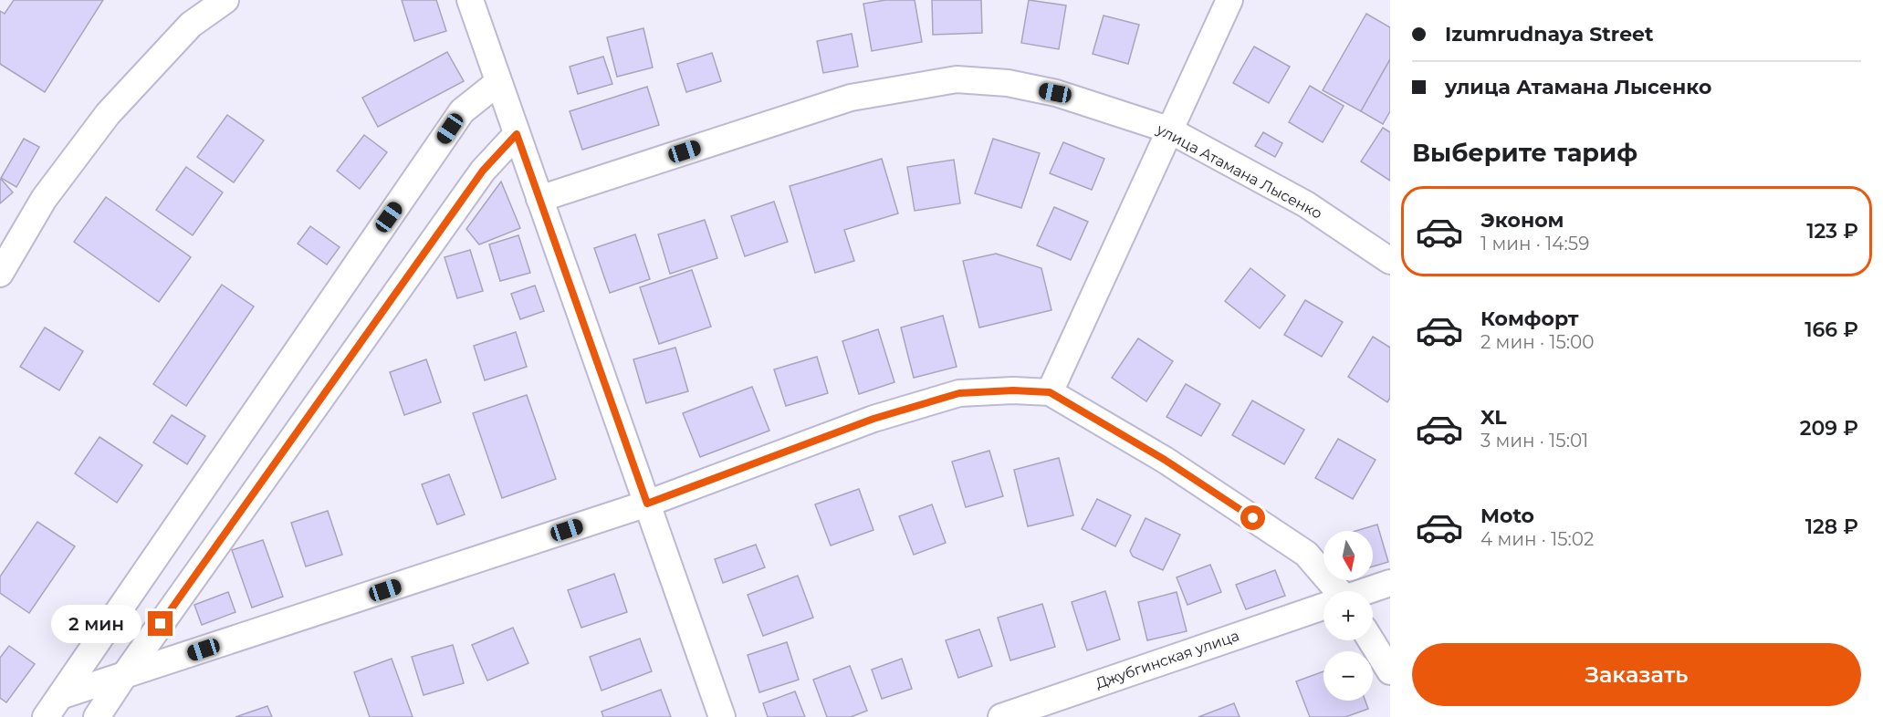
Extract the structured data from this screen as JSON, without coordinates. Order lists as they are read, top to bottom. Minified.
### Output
{"streets":{"street":["улица Атамана Лысенко","Джубгинская улица"]},"north":"bottom","page":{"banner":["Izumrudnaya Street","улица Атамана Лысенко"],"heading":"Выберите тариф","list":[{"name":"Эконом","note":"1 мин · 14:59","value":"123 ₽"},{"name":"Комфорт","note":"2 мин · 15:00","value":"166 ₽"},{"name":"XL","note":"3 мин · 15:01","value":"209 ₽"},{"name":"Moto","note":"4 мин · 15:02","value":"128 ₽"}],"map_buttons":["+","−"],"bubble":"2 мин","buttons":"Заказать"}}
